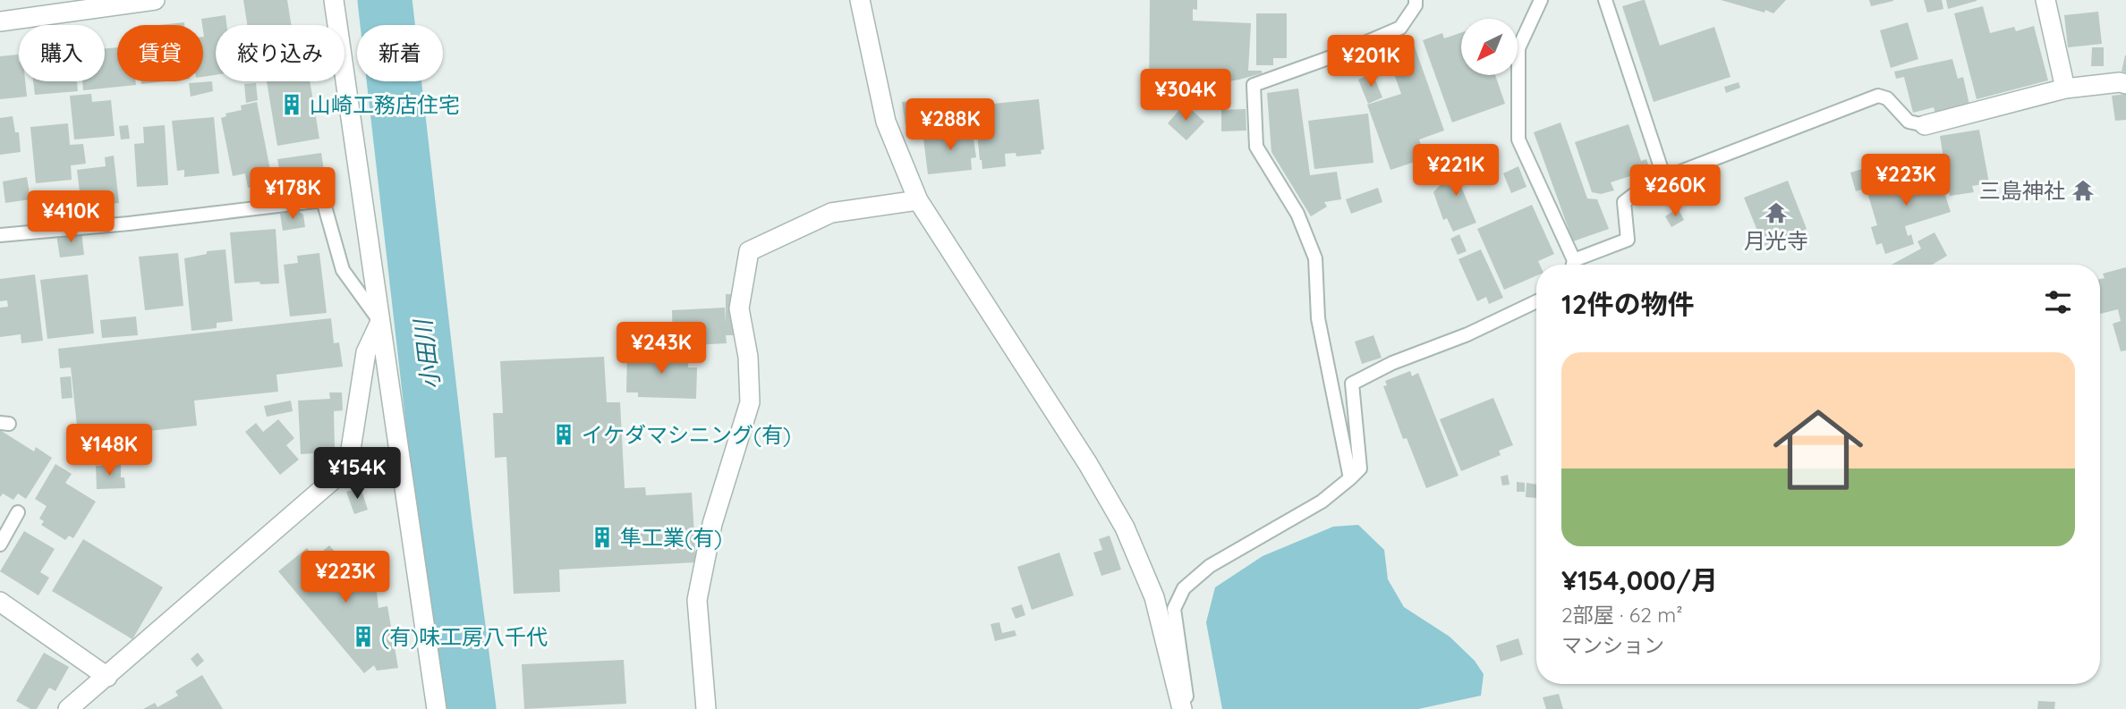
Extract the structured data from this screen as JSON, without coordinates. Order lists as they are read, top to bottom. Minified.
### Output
{"water":["小田川"],"places":{"building":["山崎工務店住宅","イケダマシニング(有)","隼工業(有)","(有)味工房八千代"],"temple":["三島神社","月光寺"]},"north":"bottom left","page":{"chip":["購入","賃貸","絞り込み","新着"],"price":["¥201K","¥304K","¥288K","¥221K","¥223K","¥260K","¥178K","¥410K","¥243K","¥148K","¥154K","¥223K"],"heading":"12件の物件","list":[{"name":"¥154,000/月","note":"2部屋 · 62 m² · マンション"}]}}
